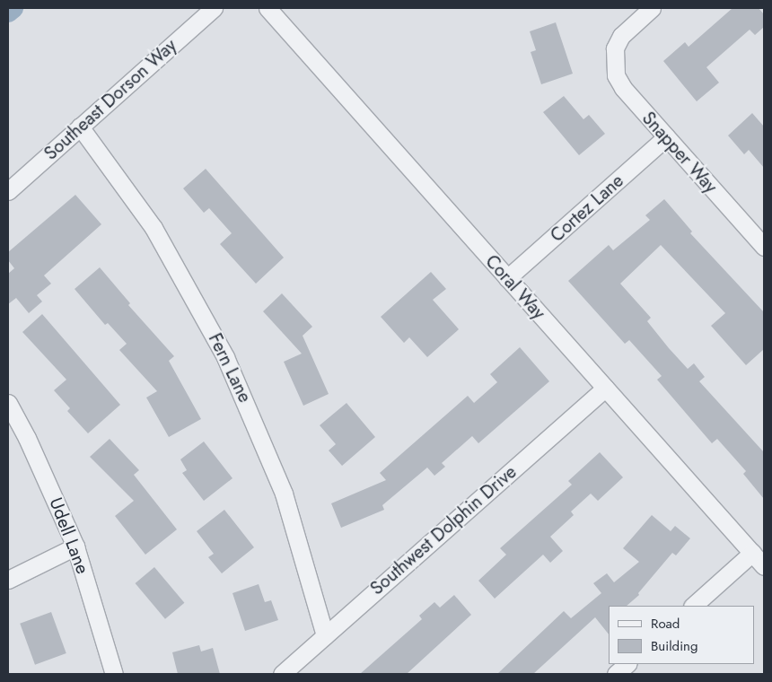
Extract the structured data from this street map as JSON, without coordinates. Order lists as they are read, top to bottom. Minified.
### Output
{"streets":{"street":["Southeast Dorson Way","Snapper Way","Cortez Lane","Coral Way","Fern Lane","Southwest Dolphin Drive","Udell Lane"]},"crossings":[["Southeast Dorson Way","Fern Lane"],["Snapper Way","Cortez Lane"],["Cortez Lane","Coral Way"],["Coral Way","Southwest Dolphin Drive"],["Fern Lane","Southwest Dolphin Drive"]],"legend":["Road","Building"]}
